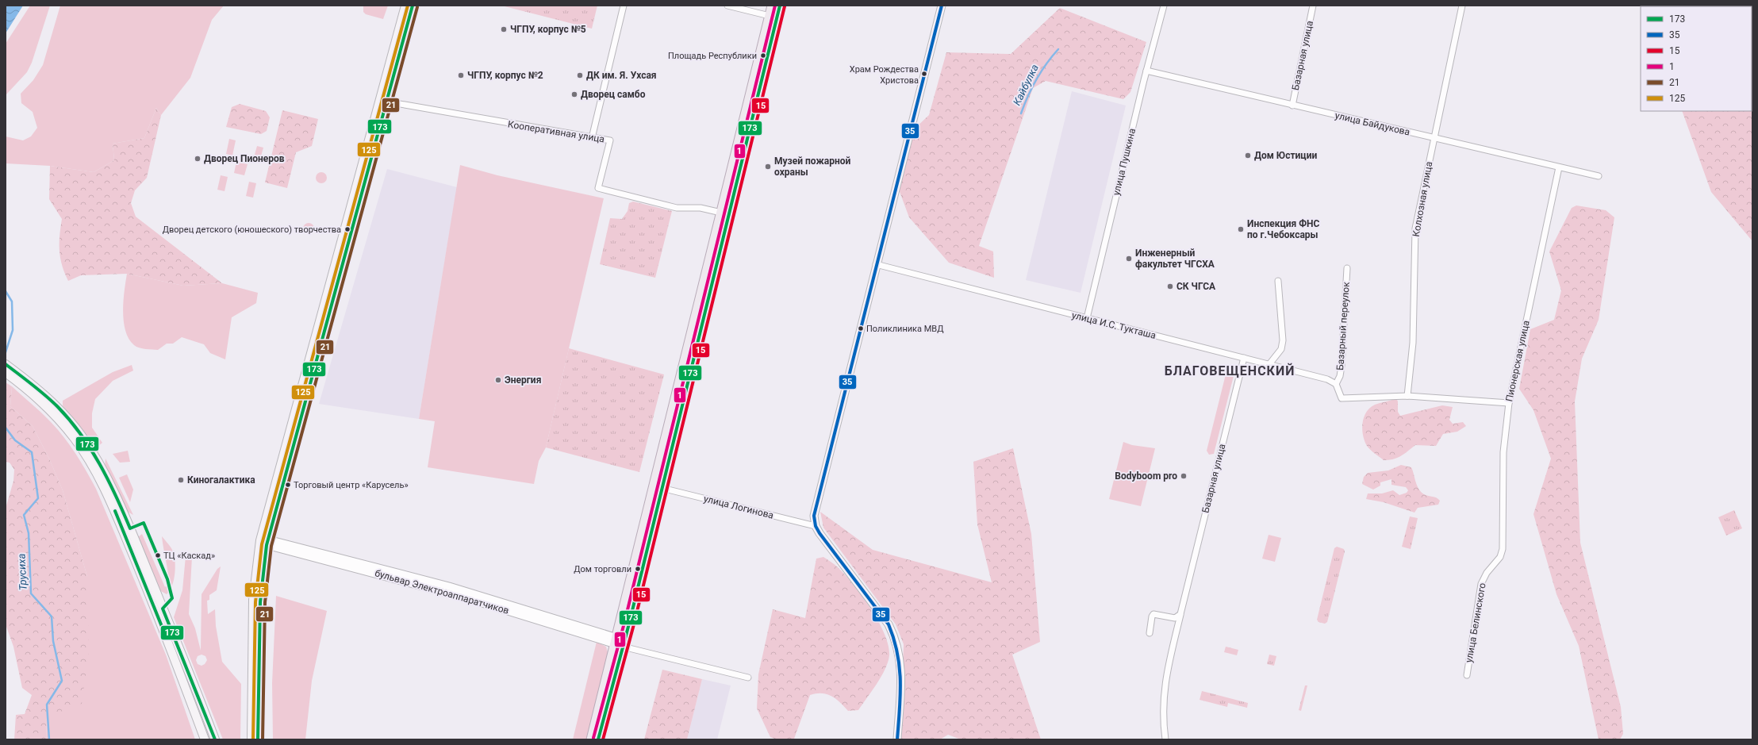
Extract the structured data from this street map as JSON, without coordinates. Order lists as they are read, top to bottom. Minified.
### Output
{"streets":{"street":["Базарная улица","улица Байдукова","Кооперативная улица","улица Пушкина","Колхозная улица","улица И.С. Тукташа","Базарный переулок","Пионерская улица","улица Логинова","бульвар Электроаппаратчиков","улица Белинского"]},"crossings":[["Базарная улица","улица Байдукова"],["Базарная улица","улица И.С. Тукташа"],["улица Байдукова","улица Пушкина"],["улица Байдукова","Колхозная улица"],["улица Байдукова","Пионерская улица"],["улица Пушкина","улица И.С. Тукташа"],["улица И.С. Тукташа","Базарный переулок"],["Пионерская улица","улица Белинского"]],"districts":["БЛАГОВЕЩЕНСКИЙ"],"water":["Кайбулка","Трусиха"],"places":["ЧГПУ, корпус №5","Площадь Республики","Храм Рождества Христова","ЧГПУ, корпус №2","ДК им. Я. Ухсая","Дворец самбо","Дом Юстиции","Дворец Пионеров","Музей пожарной охраны","Дворец детского (юношеского) творчества","Инспекция ФНС по г.Чебоксары","Инженерный факультет ЧГСХА","СК ЧГСА","Поликлиника МВД","Энергия","Bodyboom pro","Киногалактика","Торговый центр «Карусель»","ТЦ «Каскад»","Дом торговли"],"lines":["transit line 173","transit line 35","transit line 1","transit line 125","transit line 15","transit line 21"],"legend":["173","35","15","1","21","125"]}
